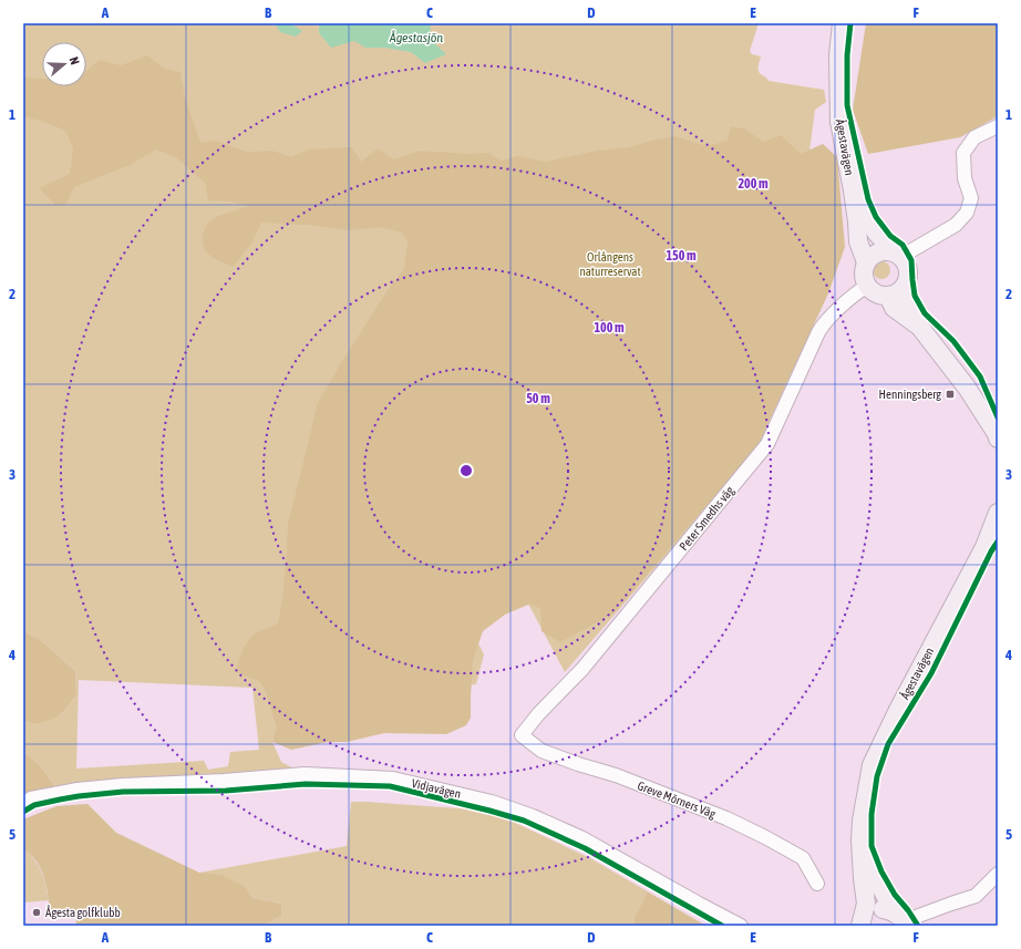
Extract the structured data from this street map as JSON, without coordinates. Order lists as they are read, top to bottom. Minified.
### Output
{"streets":{"main road":["Ågestavägen"],"street":["Peter Smedhs väg","Vidjavägen","Greve Mörners Väg"]},"crossings":[["Ågestavägen","Peter Smedhs väg"],["Peter Smedhs väg","Greve Mörners Väg"]],"water":["Ågestasjön"],"parks":["Orlångens naturreservat"],"places":{"transit":["Henningsberg"],"other":["Ågesta golfklubb"]},"north":"right","grid":{"columns":["A","B","C","D","E","F"],"rows":["1","2","3","4","5"]},"rings":["200 m","150 m","100 m","50 m"]}
